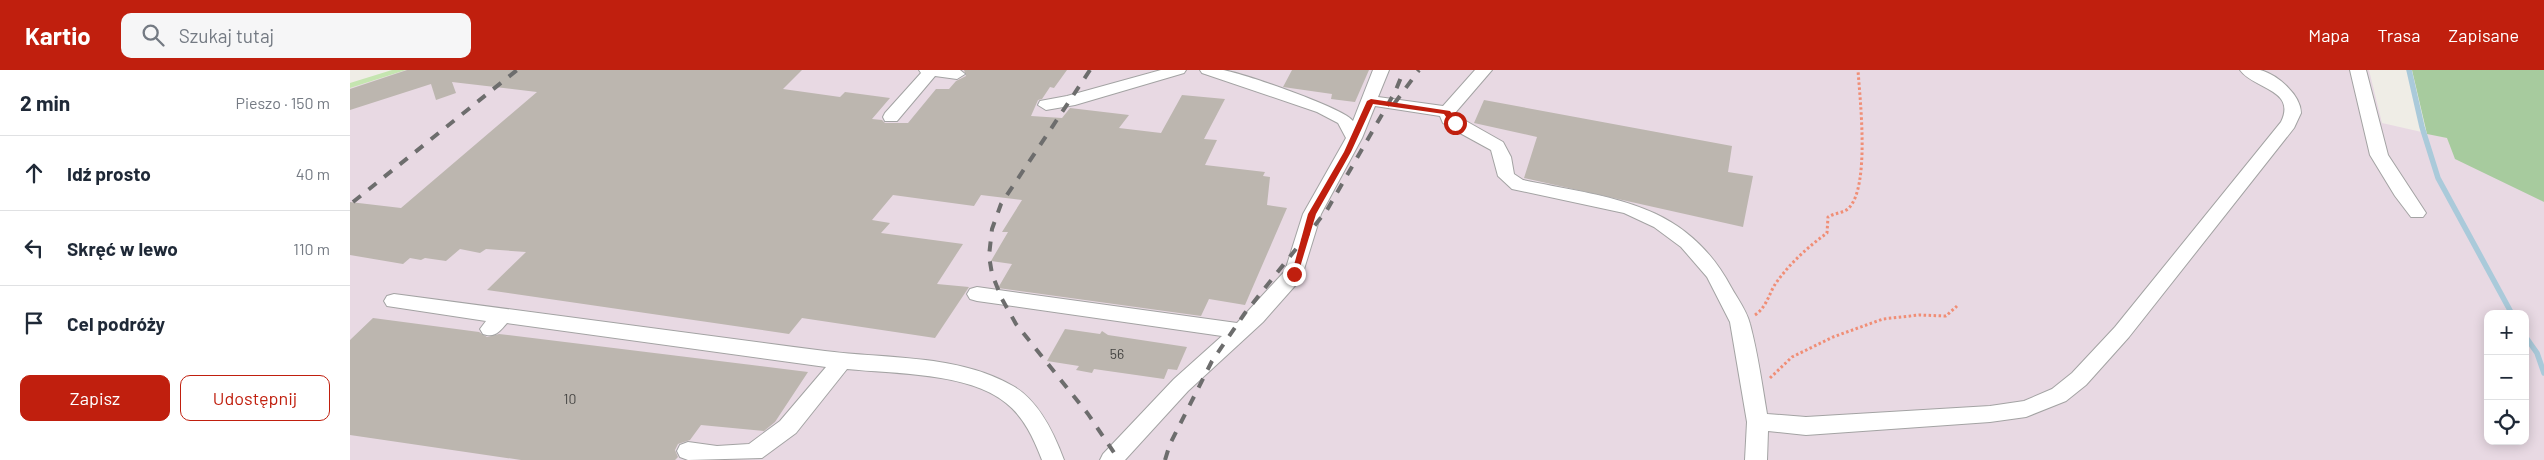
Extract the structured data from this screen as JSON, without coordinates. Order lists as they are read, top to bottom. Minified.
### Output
{"house_numbers":["56","10"],"page":{"header":"Kartio","search":"Szukaj tutaj","nav":["Mapa","Trasa","Zapisane"],"heading":["2 min","Pieszo · 150 m"],"list":[["Idź prosto","40 m"],["Skręć w lewo","110 m"],"Cel podróży"],"map_buttons":["+","−"],"buttons":["Zapisz","Udostępnij"]}}
